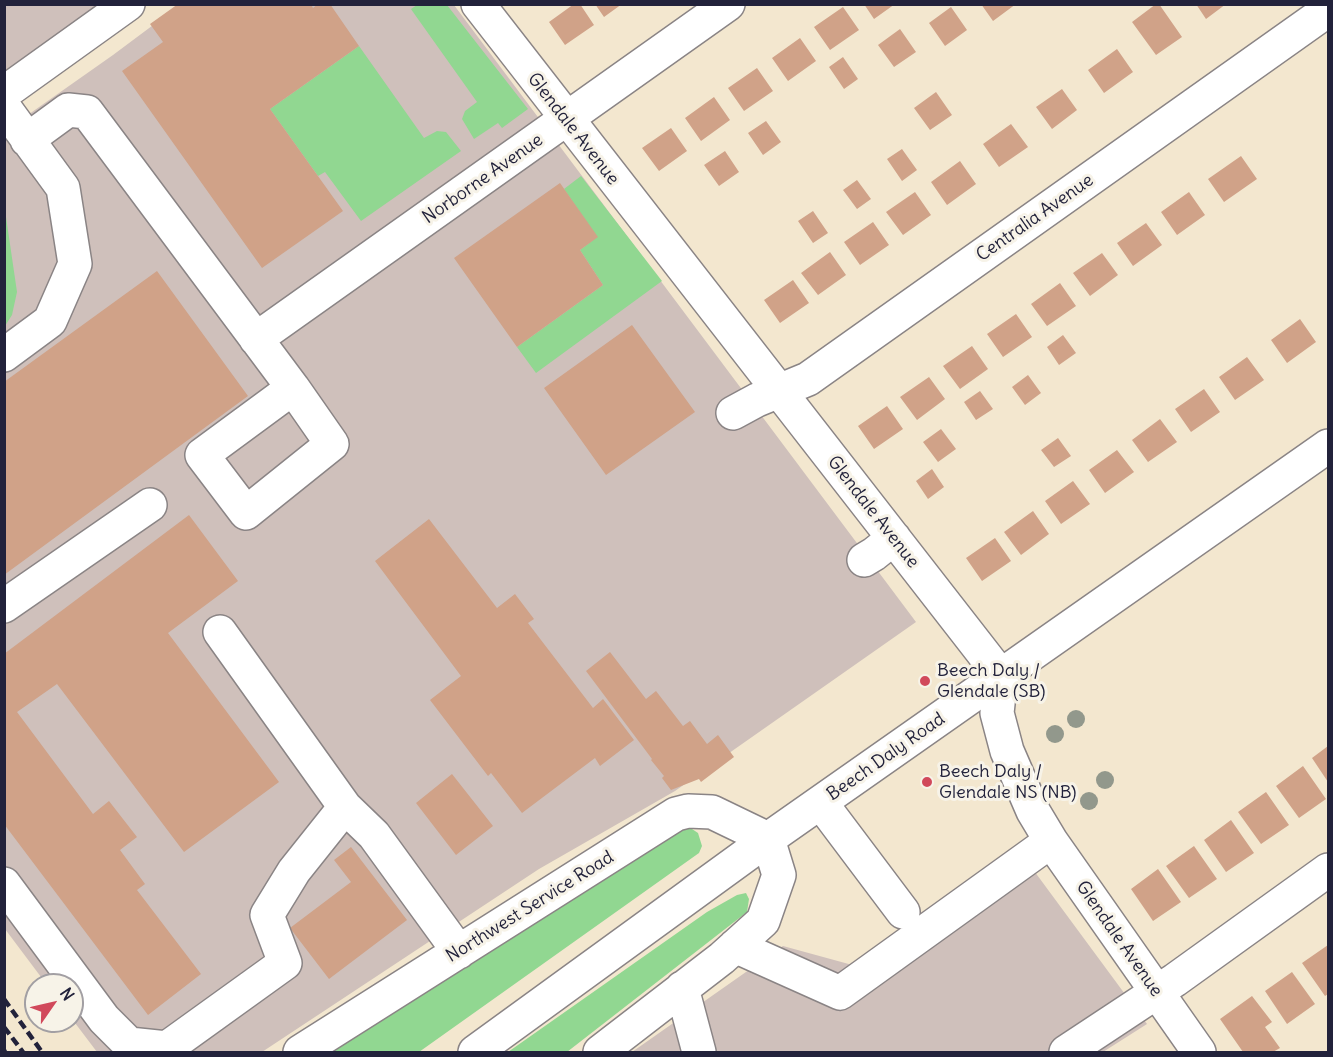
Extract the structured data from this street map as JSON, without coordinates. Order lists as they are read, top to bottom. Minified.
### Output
{"streets":{"street":["Glendale Avenue","Norborne Avenue","Centralia Avenue","Beech Daly Road","Northwest Service Road"]},"crossings":[["Glendale Avenue","Norborne Avenue"],["Glendale Avenue","Centralia Avenue"],["Glendale Avenue","Beech Daly Road"],["Beech Daly Road","Northwest Service Road"]],"places":["Beech Daly / Glendale (SB)","Beech Daly / Glendale NS (NB)"],"north":"top right"}
